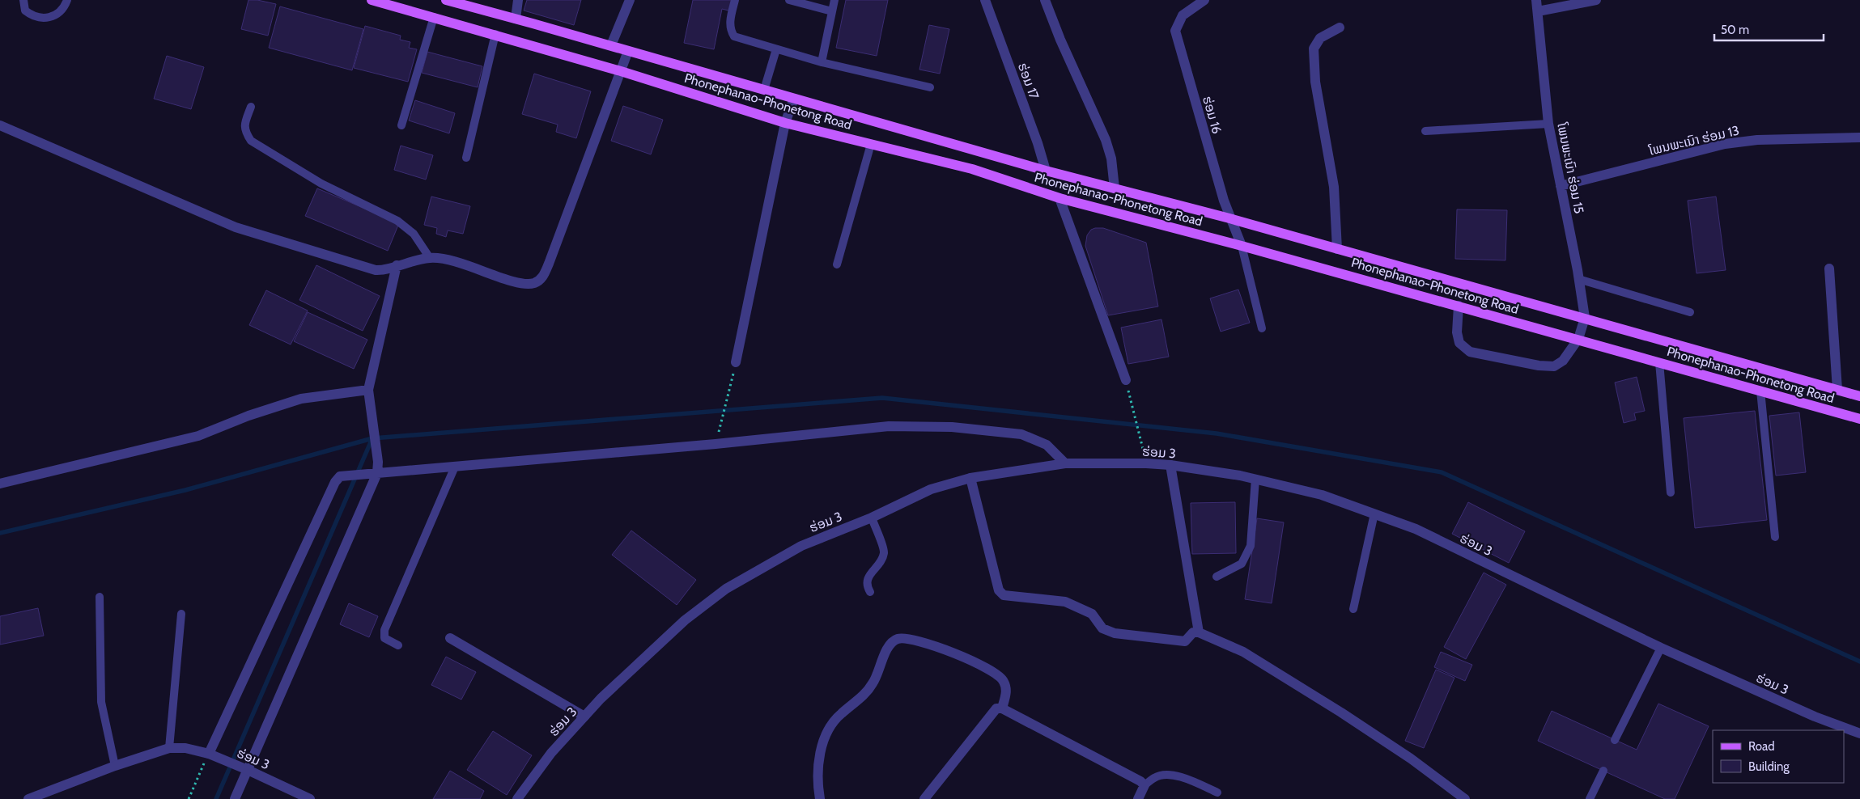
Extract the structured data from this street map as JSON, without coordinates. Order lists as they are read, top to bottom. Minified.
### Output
{"streets":{"main road":["Phonephanao-Phonetong Road"],"street":["ຮ່ອມ 17","ຮ່ອມ 16","ໂພນພະເນົາ ຮ່ອມ 13","ໂພນພະເນົາ ຮ່ອມ 15","ຮ່ອມ 3"]},"crossings":[["ຮ່ອມ 17","Phonephanao-Phonetong Road"],["Phonephanao-Phonetong Road","ຮ່ອມ 16"],["Phonephanao-Phonetong Road","ໂພນພະເນົາ ຮ່ອມ 15"],["ໂພນພະເນົາ ຮ່ອມ 13","ໂພນພະເນົາ ຮ່ອມ 15"]],"legend":["Road","Building"],"scale_bar":"50 m"}
